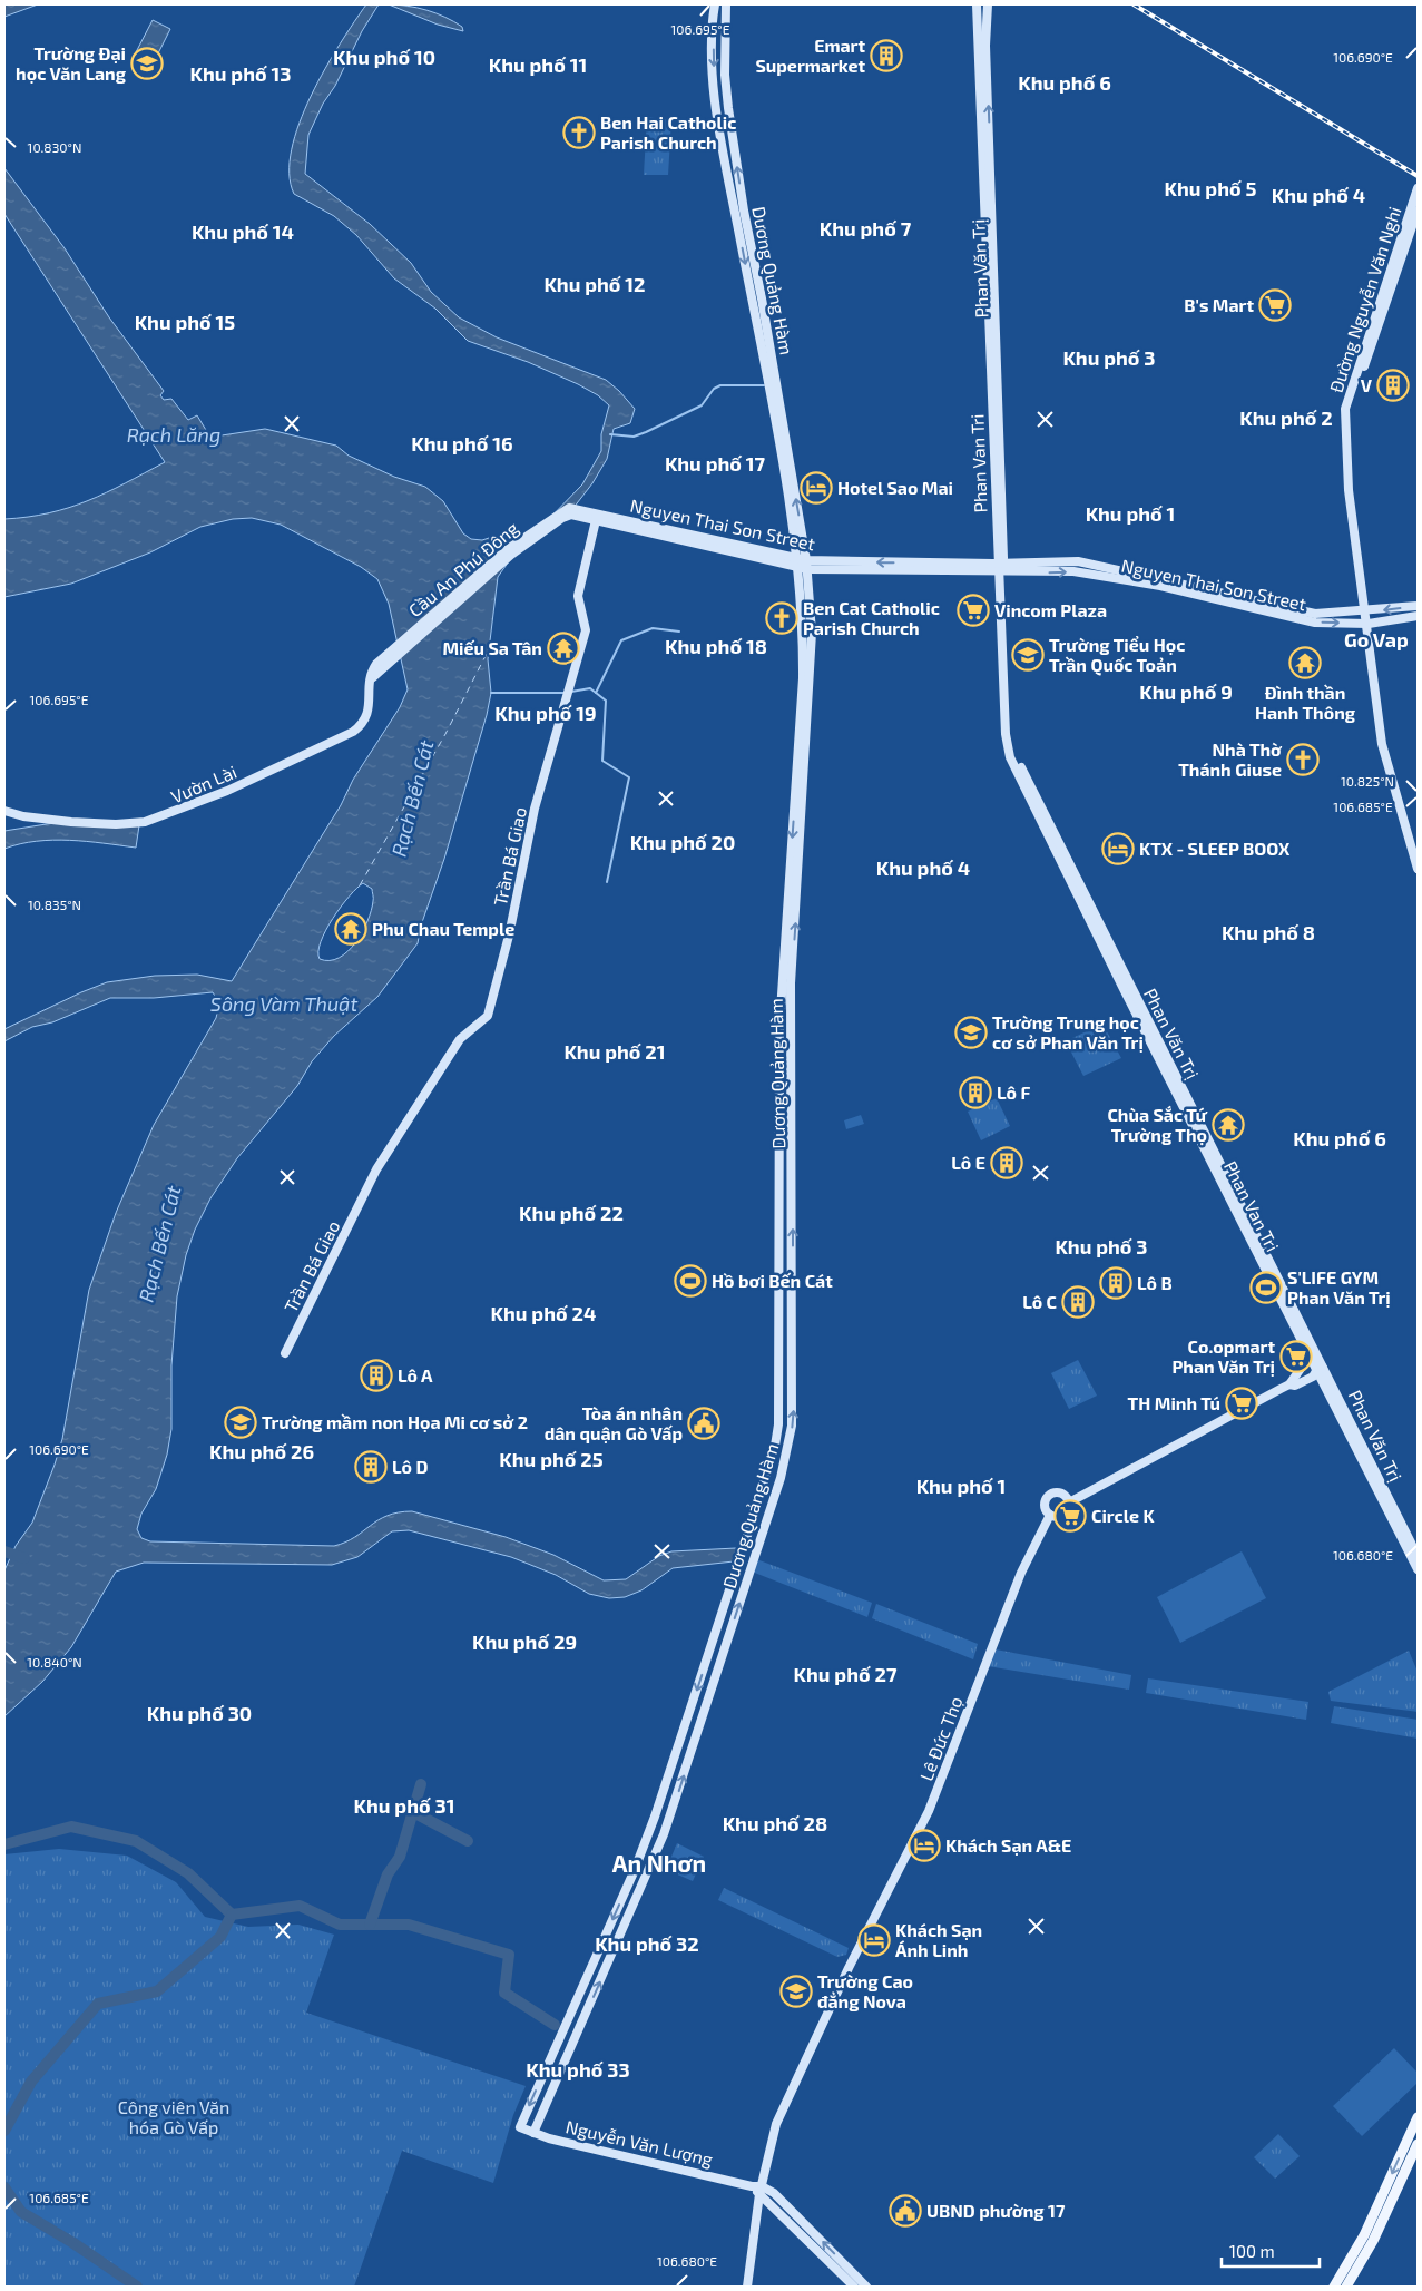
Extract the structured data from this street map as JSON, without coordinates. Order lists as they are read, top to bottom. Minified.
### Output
{"streets":{"street":["Phan Văn Trị","Dương Quảng Hàm","Đường Nguyễn Văn Nghi","Phan Van Tri","Nguyen Thai Son Street","Cầu An Phú Đông","Vườn Lài","Trần Bá Giao","Lê Đức Thọ","Nguyễn Văn Lượng"]},"crossings":[["Phan Văn Trị","Phan Van Tri"],["Dương Quảng Hàm","Nguyen Thai Son Street"],["Dương Quảng Hàm","Nguyễn Văn Lượng"],["Đường Nguyễn Văn Nghi","Nguyen Thai Son Street"],["Phan Van Tri","Nguyen Thai Son Street"],["Nguyen Thai Son Street","Cầu An Phú Đông"],["Nguyen Thai Son Street","Trần Bá Giao"],["Cầu An Phú Đông","Vườn Lài"],["Lê Đức Thọ","Nguyễn Văn Lượng"]],"districts":["Khu phố 10","Khu phố 11","Khu phố 13","Khu phố 6","Khu phố 5","Khu phố 4","Khu phố 7","Khu phố 14","Khu phố 12","Khu phố 15","Khu phố 3","Khu phố 2","Khu phố 16","Khu phố 17","Khu phố 1","Go Vap","Khu phố 18","Khu phố 9","Khu phố 19","Khu phố 20","Khu phố 4","Khu phố 8","Khu phố 21","Khu phố 6","Khu phố 22","Khu phố 3","Khu phố 24","Khu phố 26","Khu phố 25","Khu phố 1","Khu phố 29","Khu phố 27","Khu phố 30","Khu phố 31","Khu phố 28","An Nhơn","Khu phố 32","Khu phố 33"],"water":["Rạch Lăng","Rạch Bến Cát","Sông Vàm Thuật"],"parks":["Công viên Văn hóa Gò Vấp"],"places":{"building":["Emart Supermarket","V","Lô F","Lô E","Lô B","Lô C","Lô A","Lô D"],"school or university":["Trường Đại học Văn Lang","Trường Tiểu Học Trần Quốc Toản","Trường Trung học cơ sở Phan Văn Trị","Trường mầm non Họa Mi cơ sở 2","Trường Cao đẳng Nova"],"church":["Ben Hai Catholic Parish Church","Ben Cat Catholic Parish Church","Nhà Thờ Thánh Giuse"],"supermarket":["B's Mart","Vincom Plaza","Co.opmart Phan Văn Trị","TH Minh Tú","Circle K"],"hotel":["Hotel Sao Mai","KTX - SLEEP BOOX","Khách Sạn A&E","Khách Sạn Ánh Linh"],"temple":["Miếu Sa Tân","Đình thần Hanh Thông","Phu Chau Temple","Chùa Sắc Tứ Trường Thọ"],"sports":["Hồ bơi Bến Cát","S'LIFE GYM Phan Văn Trị"],"public building":["Tòa án nhân dân quận Gò Vấp","UBND phường 17"]},"scale_bar":"100 m","coordinates":["106.695°E","106.690°E","10.830°N","10.825°N","106.685°E","10.835°N","106.680°E","10.840°N"]}
